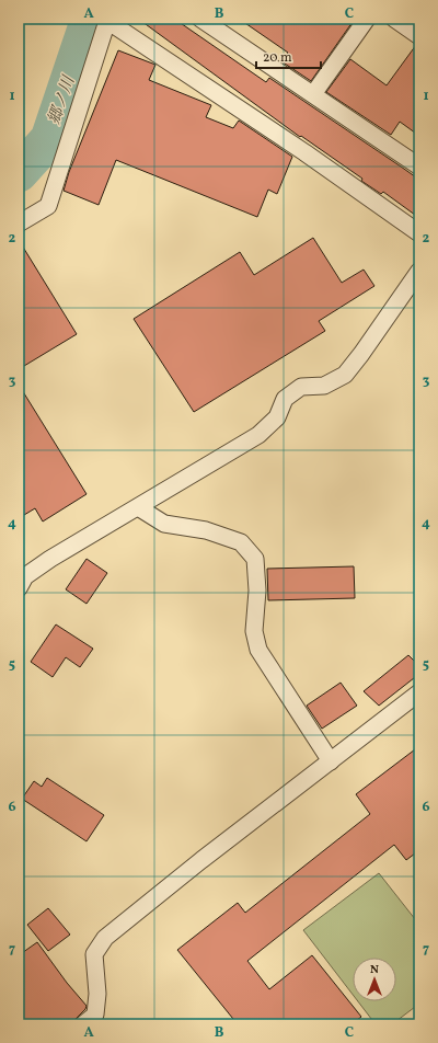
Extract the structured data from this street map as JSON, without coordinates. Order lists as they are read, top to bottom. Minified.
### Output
{"water":["郷ノ川"],"scale_bar":"20 m","north":"top","grid":{"columns":["A","B","C"],"rows":["1","2","3","4","5","6","7"]}}
